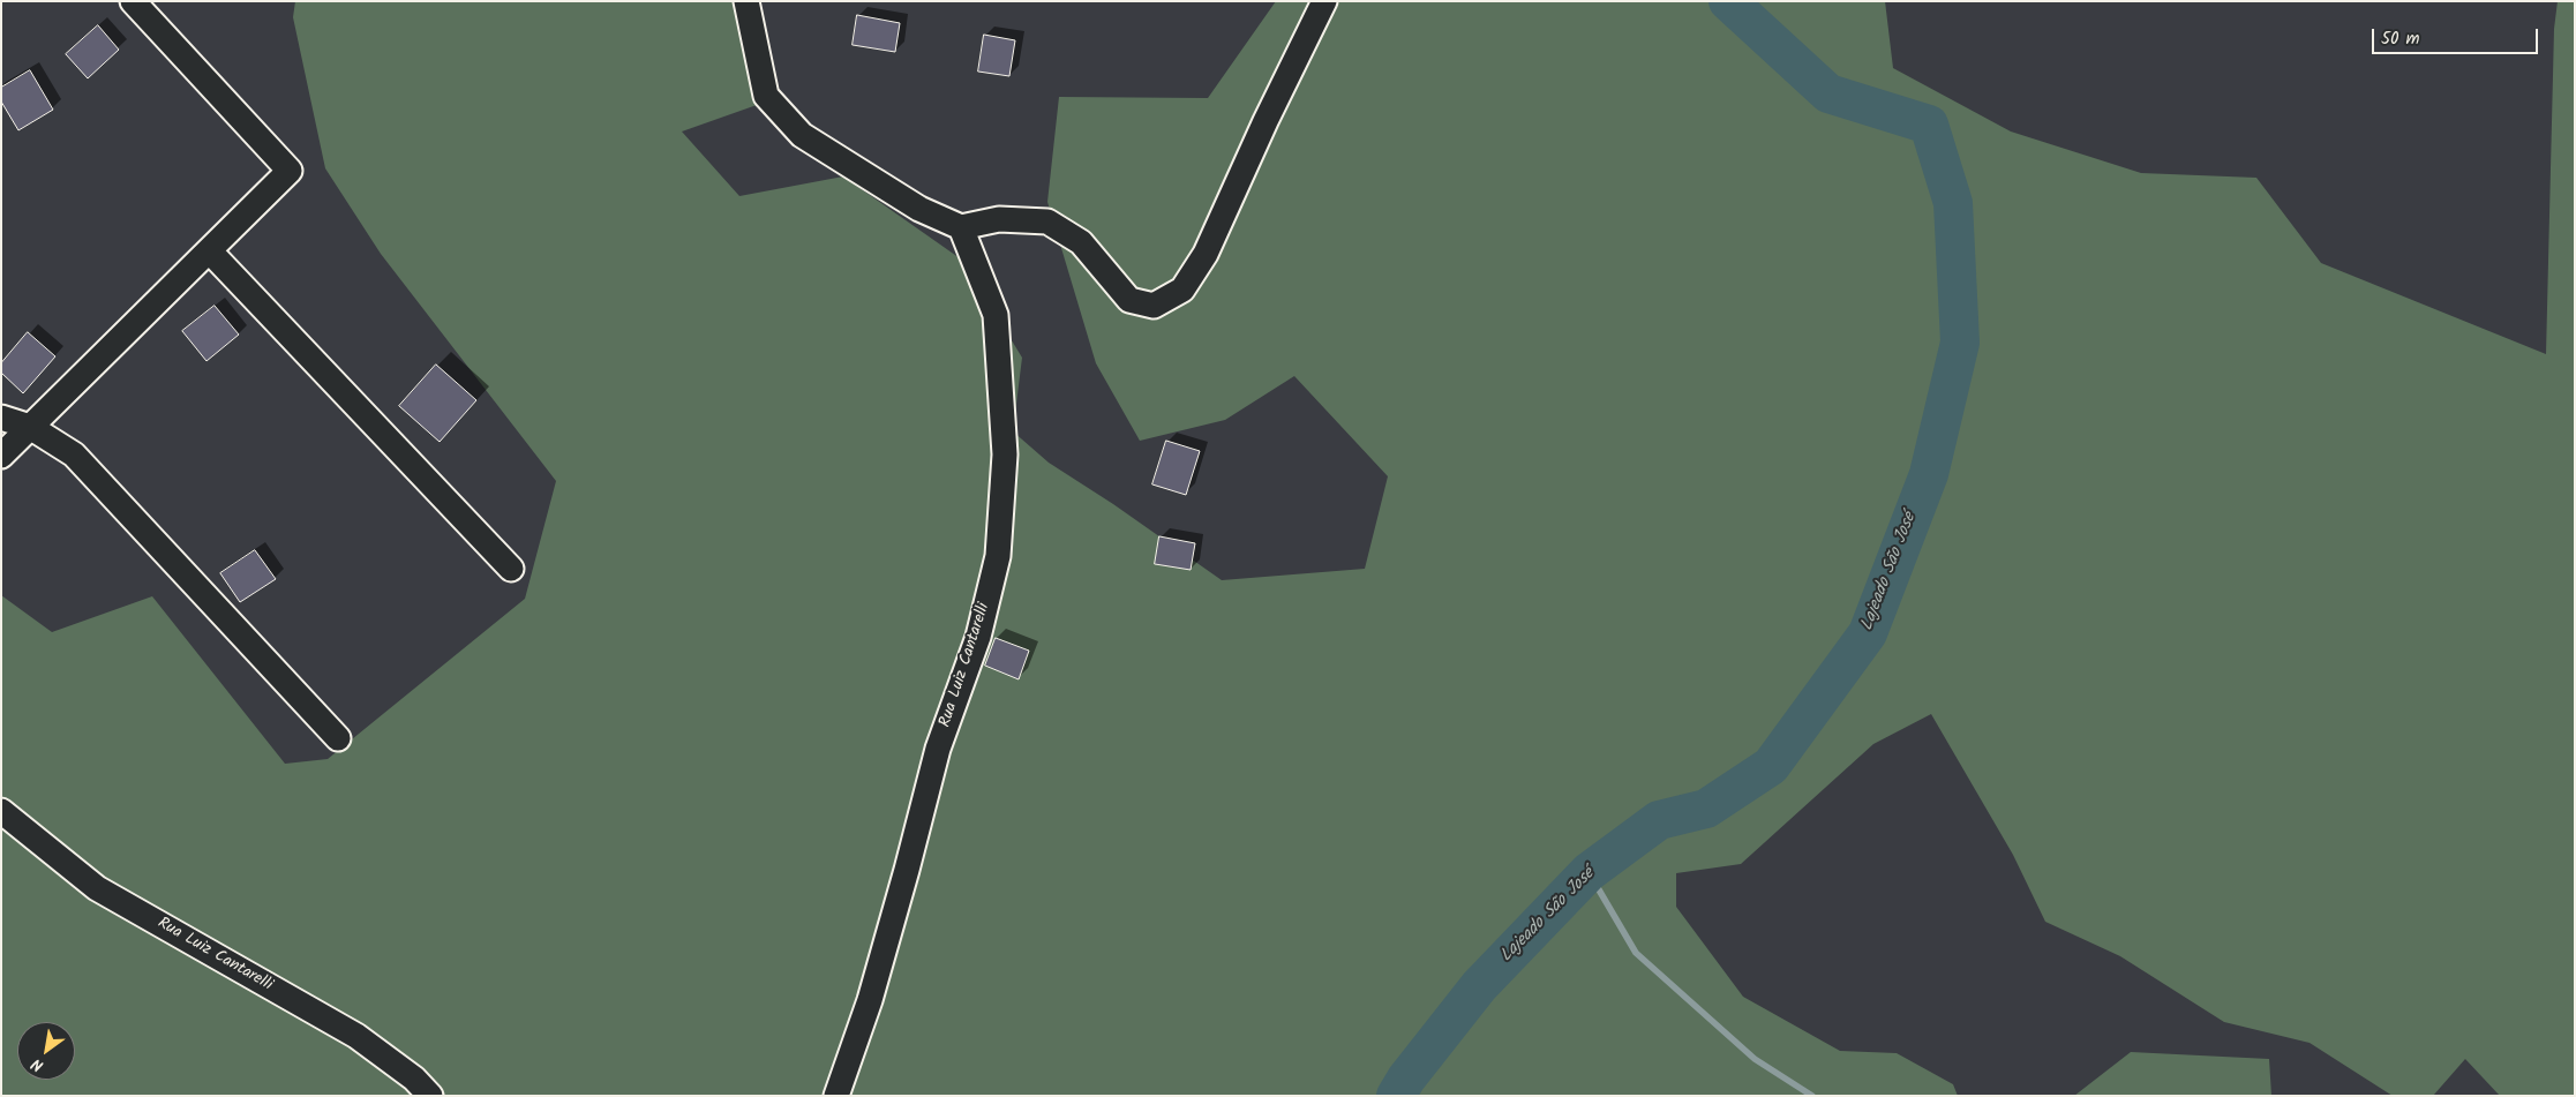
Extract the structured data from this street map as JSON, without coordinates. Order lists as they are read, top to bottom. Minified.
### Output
{"streets":{"street":["Rua Luiz Cantarelli"]},"water":["Lajeado São José"],"scale_bar":"50 m","north":"bottom left"}
